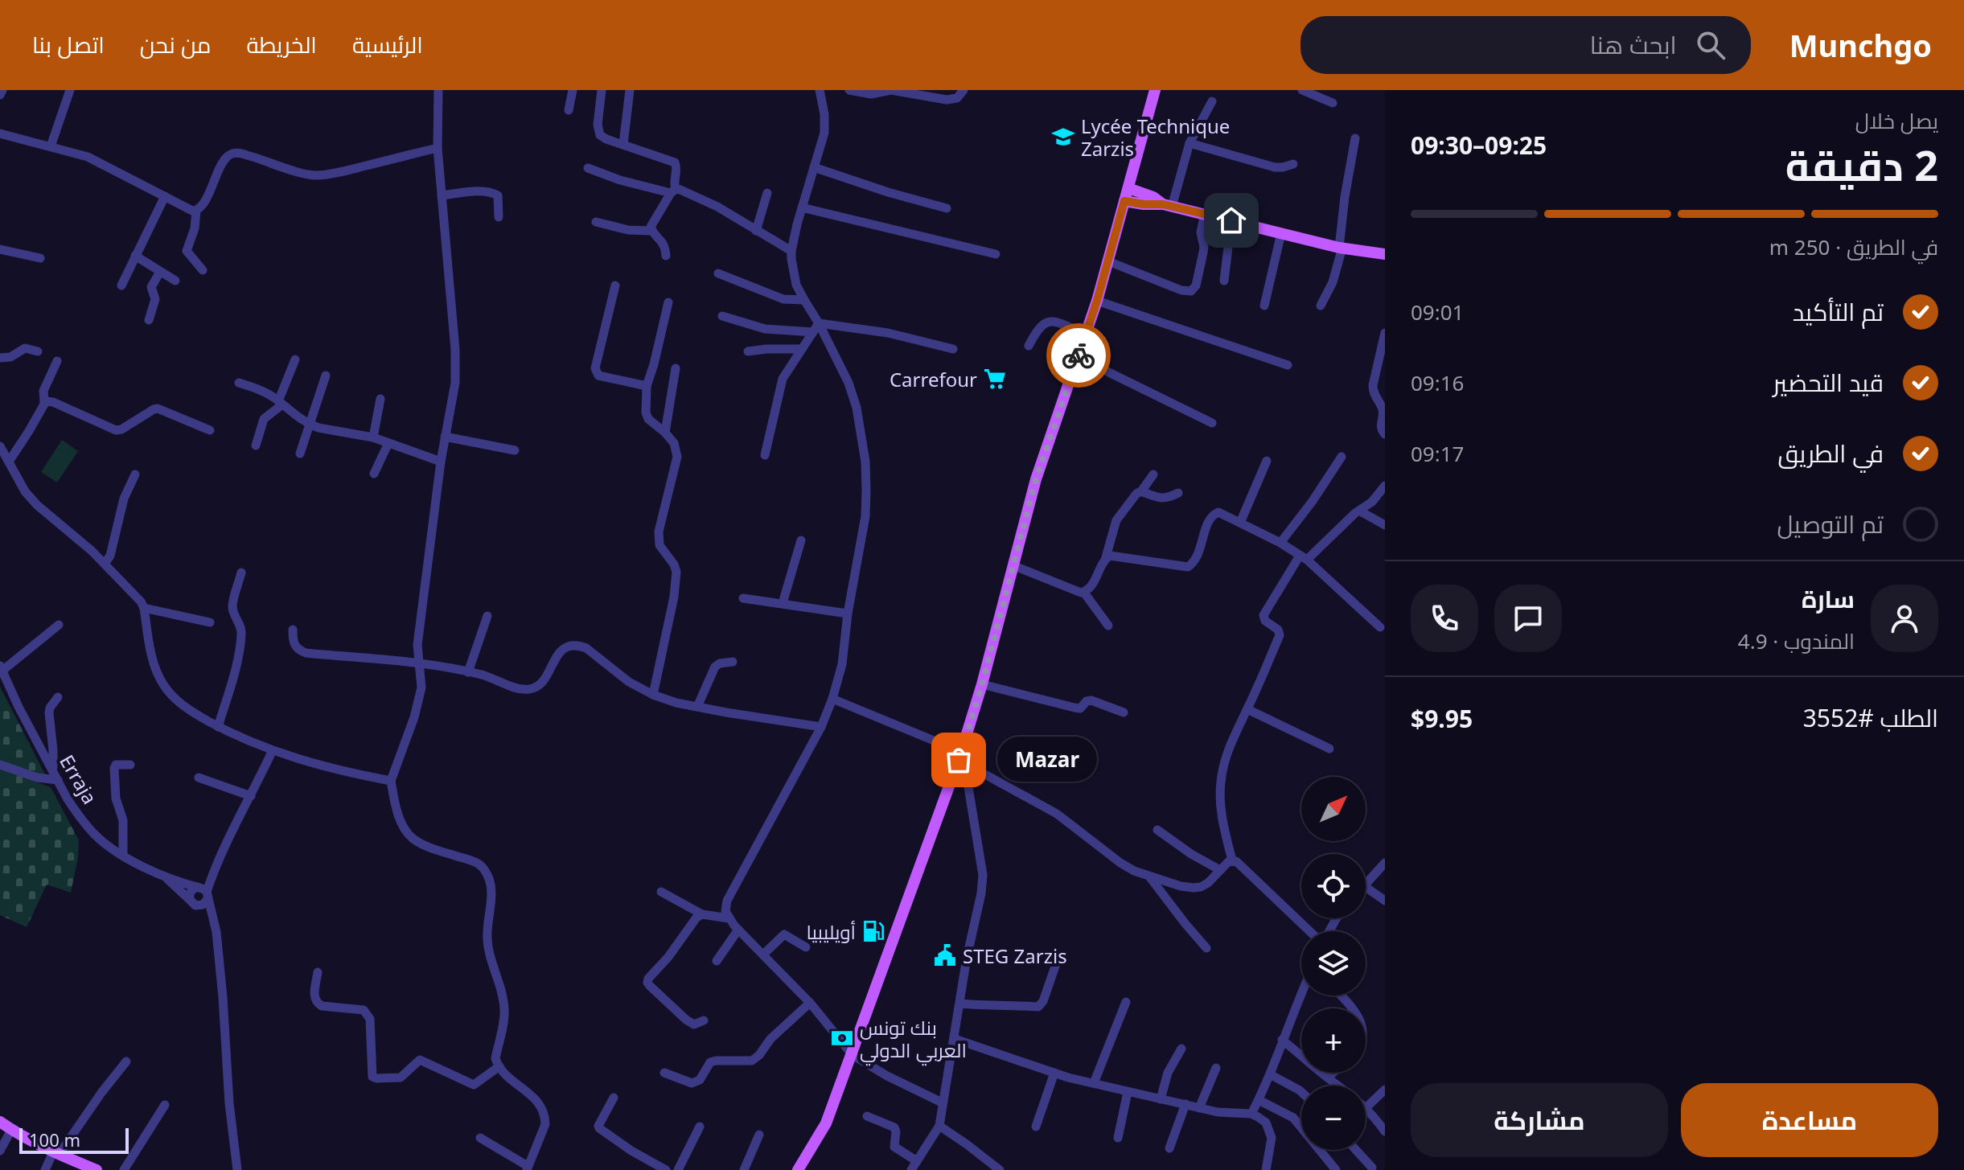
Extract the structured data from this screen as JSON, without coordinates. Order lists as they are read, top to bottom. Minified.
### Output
{"streets":{"street":["Erraja"]},"places":{"school or university":["Lycée Technique Zarzis"],"supermarket":["Carrefour"],"other":["Mazar"],"fuel station":["أويليبيا"],"public building":["STEG Zarzis"],"bank":["بنك تونس العربي الدولي"]},"scale_bar":"100 m","north":"top right","page":{"header":"Munchgo","search":"ابحث هنا","nav":["الرئيسية","الخريطة","من نحن","اتصل بنا"],"heading":["2 دقيقة","يصل خلال","09:25–09:30"],"panel":["سارة","المندوب · 4.9","الطلب #3552","$9.95"],"bar":"في الطريق · 250 m","list":[["تم التأكيد","09:01"],["قيد التحضير","09:16"],["في الطريق","09:17"],"تم التوصيل"],"bubble":"Mazar","map_buttons":["+","−"],"buttons":["مساعدة","مشاركة"],"scale":"100 m"}}
